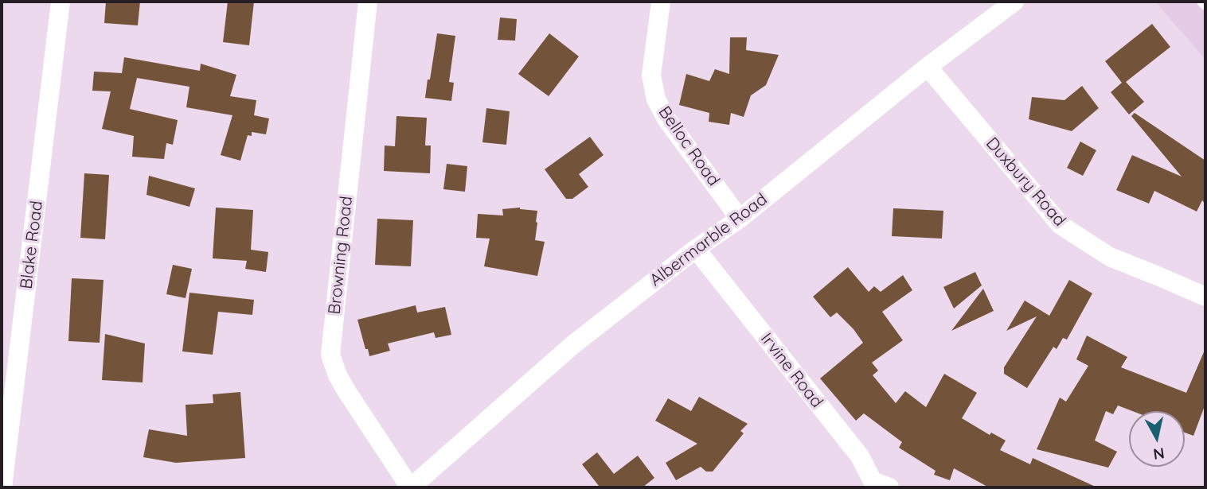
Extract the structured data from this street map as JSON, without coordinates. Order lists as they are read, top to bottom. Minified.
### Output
{"streets":{"street":["Belloc Road","Duxbury Road","Albermarble Road","Blake Road","Browning Road","Irvine Road"]},"crossings":[["Belloc Road","Albermarble Road"],["Duxbury Road","Albermarble Road"],["Albermarble Road","Browning Road"],["Albermarble Road","Irvine Road"]],"north":"bottom"}
